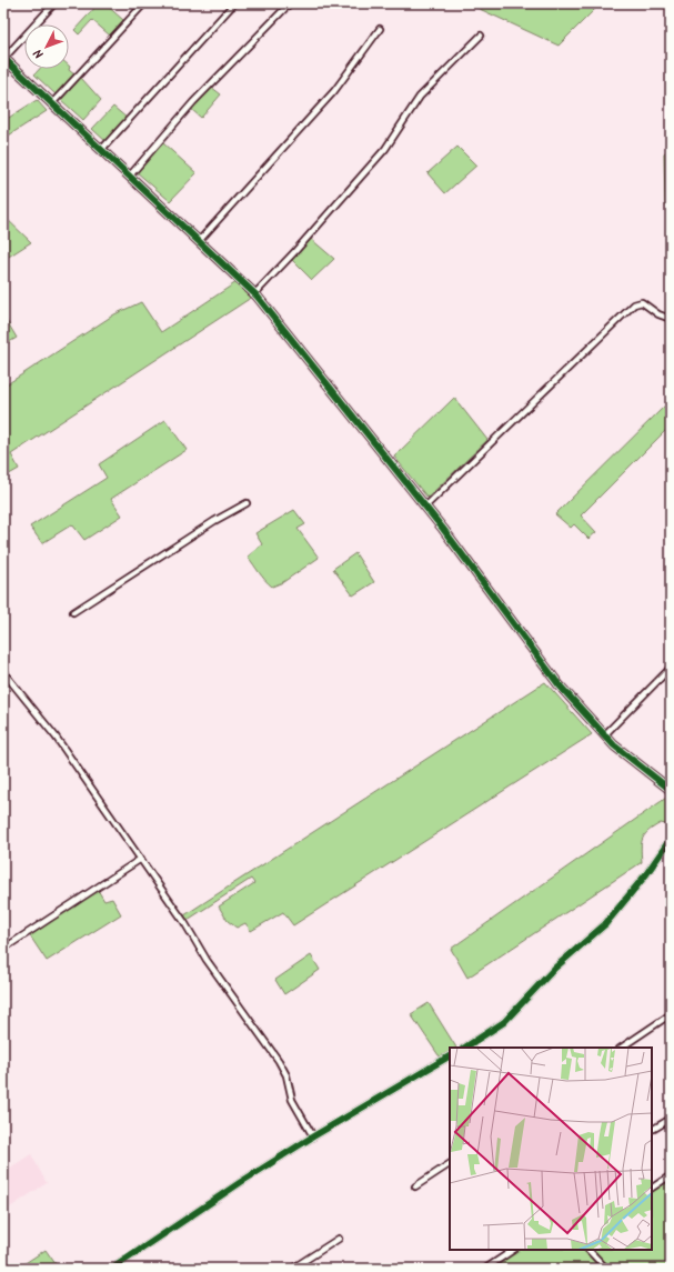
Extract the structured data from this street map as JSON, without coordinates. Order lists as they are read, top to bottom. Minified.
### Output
{"north":"bottom left"}
